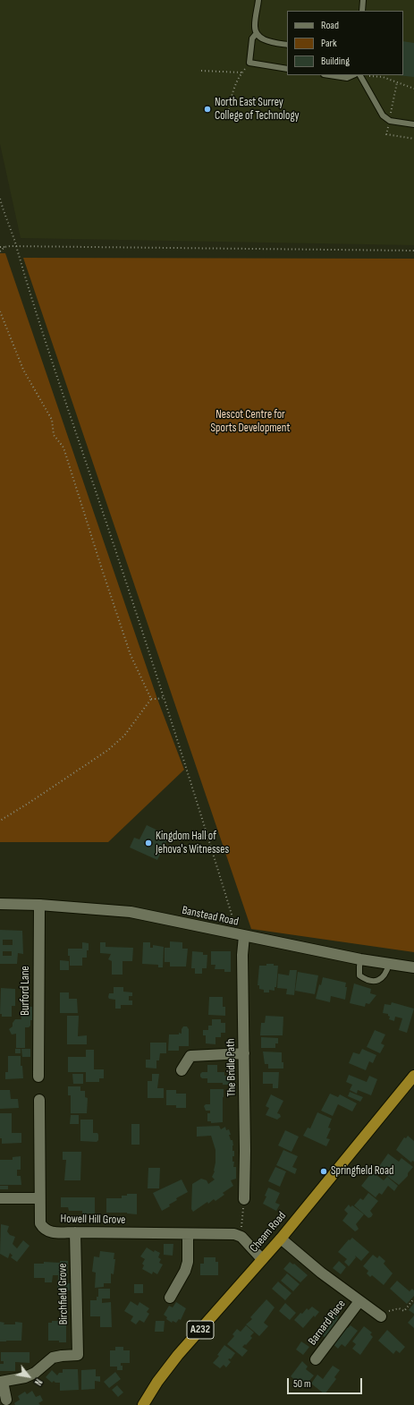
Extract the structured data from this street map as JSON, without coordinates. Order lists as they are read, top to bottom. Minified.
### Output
{"streets":{"highway":["Cheam Road","A232"],"street":["Banstead Road","Burford Lane","The Bridle Path","Howell Hill Grove","Birchfield Grove","Barnard Place"]},"crossings":[["Banstead Road","Burford Lane"],["Banstead Road","The Bridle Path"],["Howell Hill Grove","Birchfield Grove"]],"parks":["Nescot Centre for Sports Development"],"places":["North East Surrey College of Technology","Kingdom Hall of Jehova's Witnesses","Springfield Road"],"legend":["Road","Park","Building"],"scale_bar":"50 m","north":"bottom right"}
